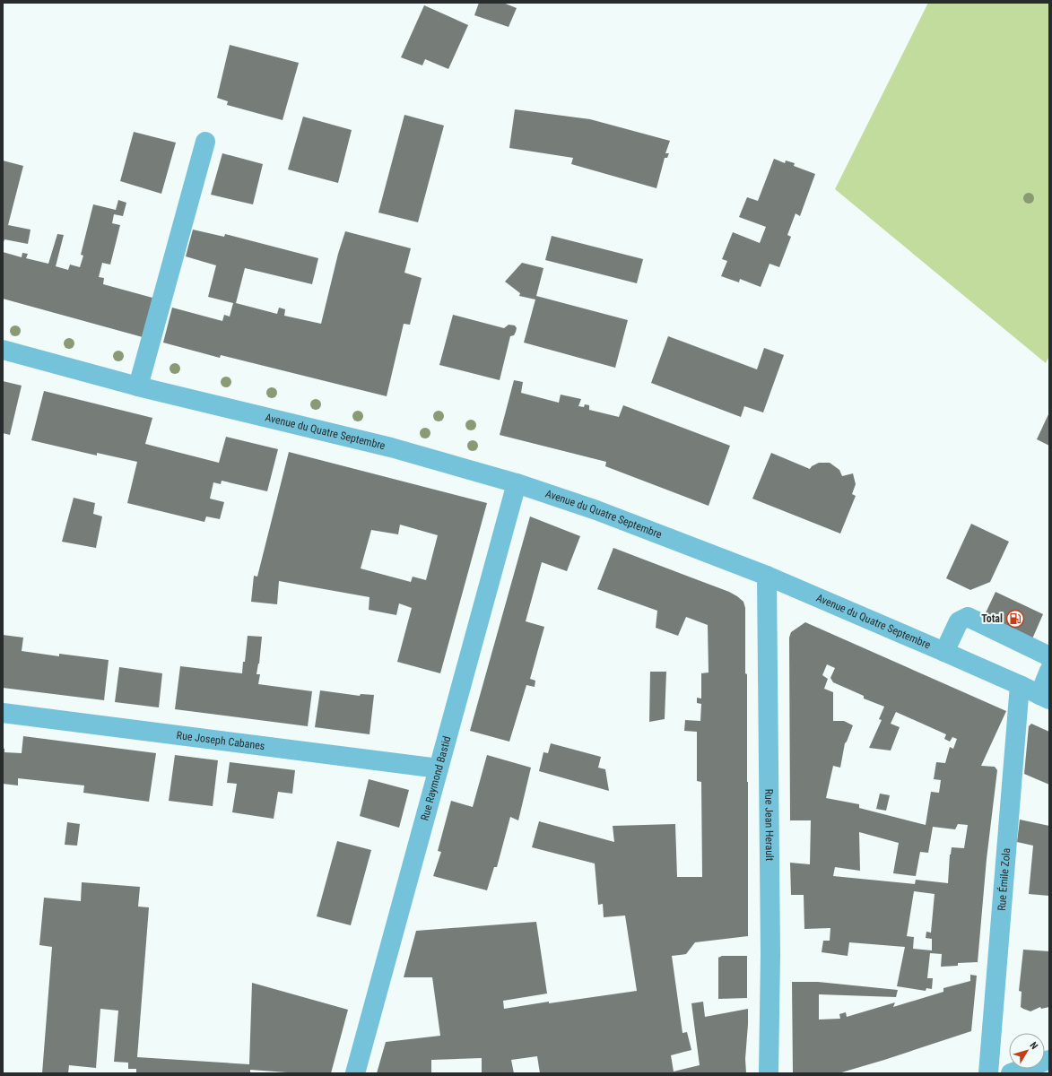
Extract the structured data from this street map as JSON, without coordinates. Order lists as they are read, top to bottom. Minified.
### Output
{"streets":{"street":["Avenue du Quatre Septembre","Rue Joseph Cabanes","Rue Raymond Bastid","Rue Jean Herault","Rue Émile Zola"]},"crossings":[["Avenue du Quatre Septembre","Rue Raymond Bastid"],["Avenue du Quatre Septembre","Rue Jean Herault"],["Avenue du Quatre Septembre","Rue Émile Zola"],["Rue Joseph Cabanes","Rue Raymond Bastid"]],"places":{"fuel station":["Total"]},"north":"top right"}
